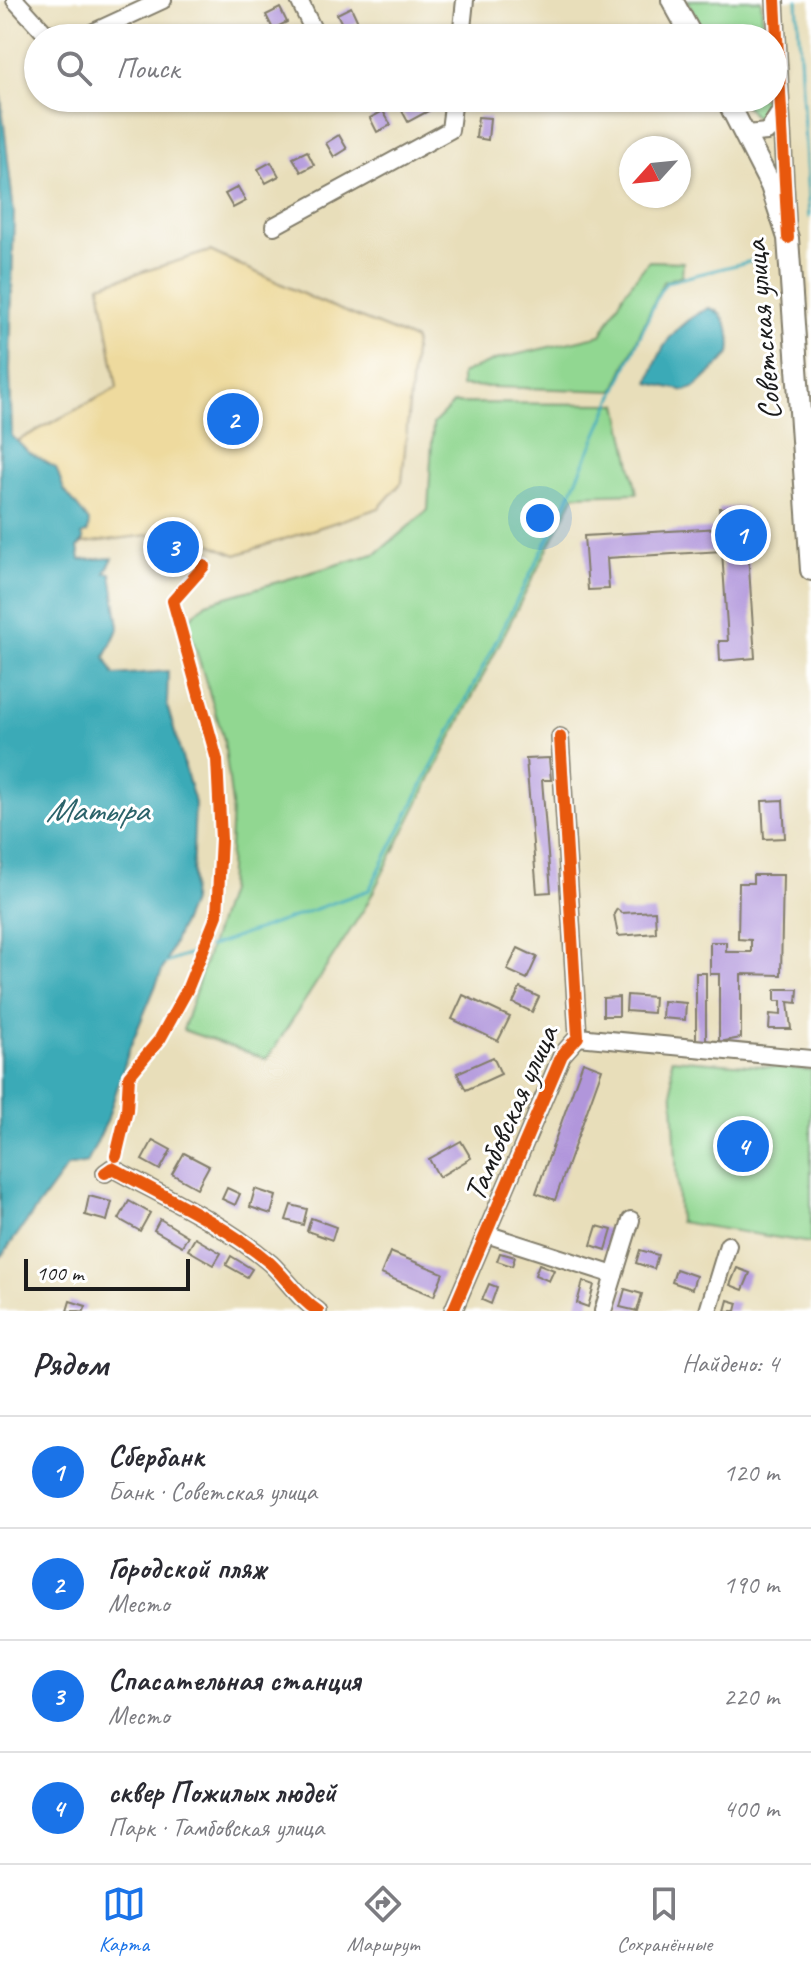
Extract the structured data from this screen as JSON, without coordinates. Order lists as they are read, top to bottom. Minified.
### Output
{"streets":{"main road":["Советская улица"],"street":["Тамбовская улица"]},"water":["Матыра"],"scale_bar":"100 m","north":"bottom left","page":{"search":"Поиск","pins":["2","1","3","4"],"scale":"100 m","heading":["Рядом","Найдено: 4"],"list":[{"mark":"1","name":"Сбербанк","note":"Банк · Советская улица","value":"120 m"},{"mark":"2","name":"Городской пляж","note":"Место","value":"190 m"},{"mark":"3","name":"Спасательная станция","note":"Место","value":"220 m"},{"mark":"4","name":"сквер Пожилых людей","note":"Парк · Тамбовская улица","value":"400 m"}],"nav":["Карта","Маршрут","Сохранённые"]}}
